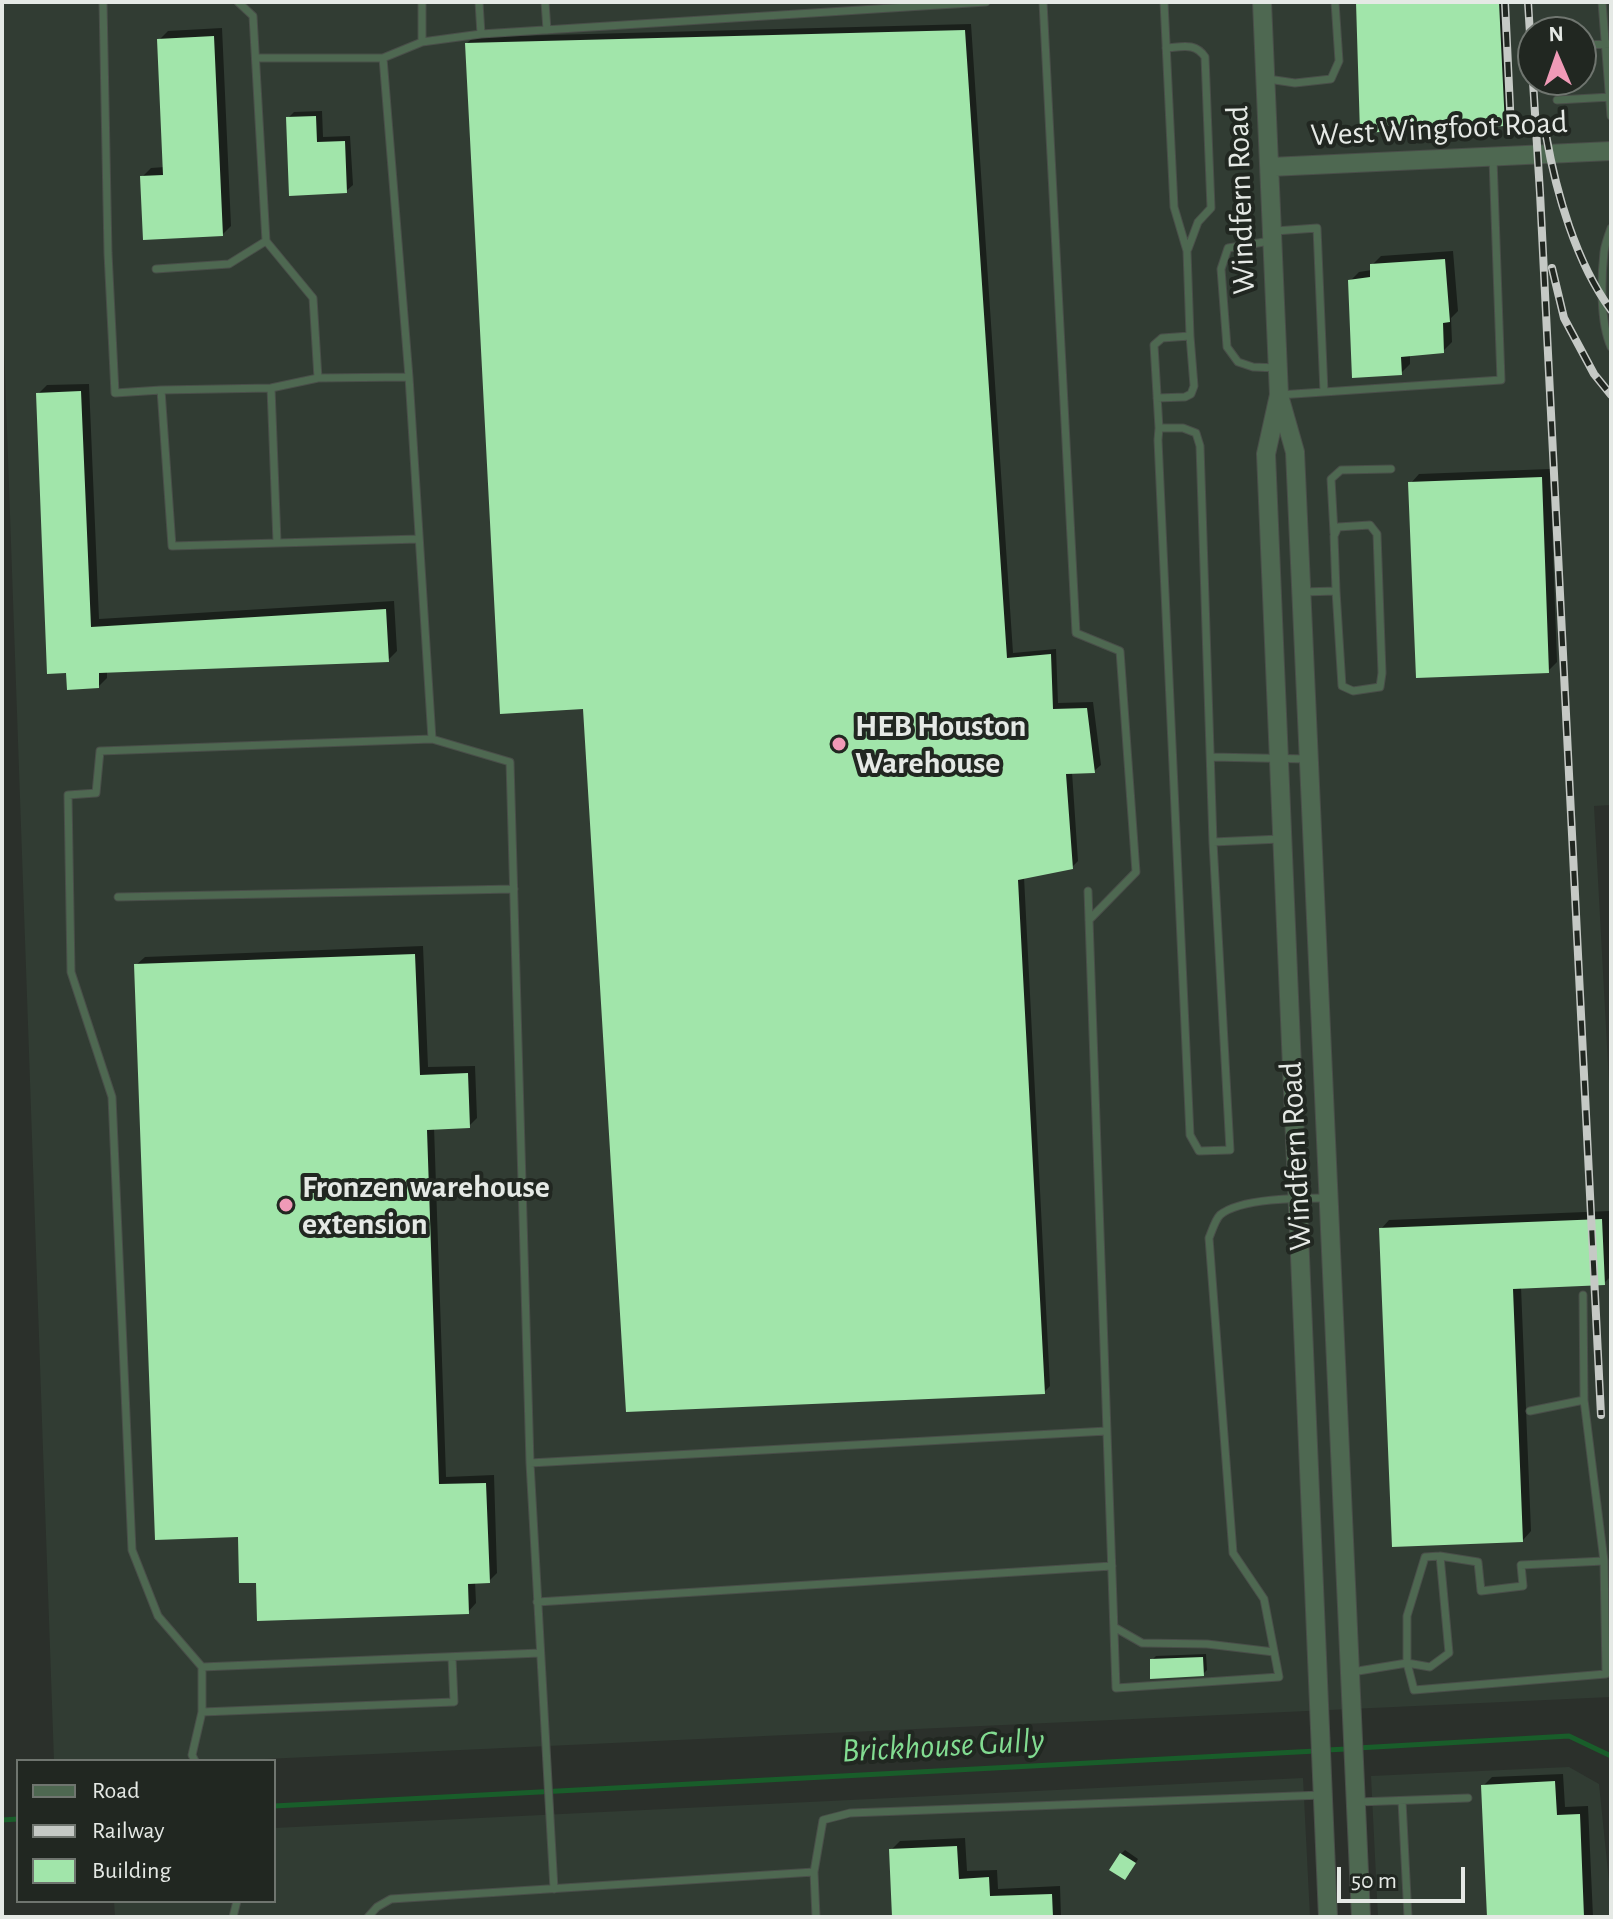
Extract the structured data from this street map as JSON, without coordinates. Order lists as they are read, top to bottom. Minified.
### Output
{"streets":{"street":["West Wingfoot Road","Windfern Road"]},"crossings":[["West Wingfoot Road","Windfern Road"]],"water":["Brickhouse Gully"],"places":["HEB Houston Warehouse","Fronzen warehouse extension"],"legend":["Road","Railway","Building"],"scale_bar":"50 m","north":"top"}
